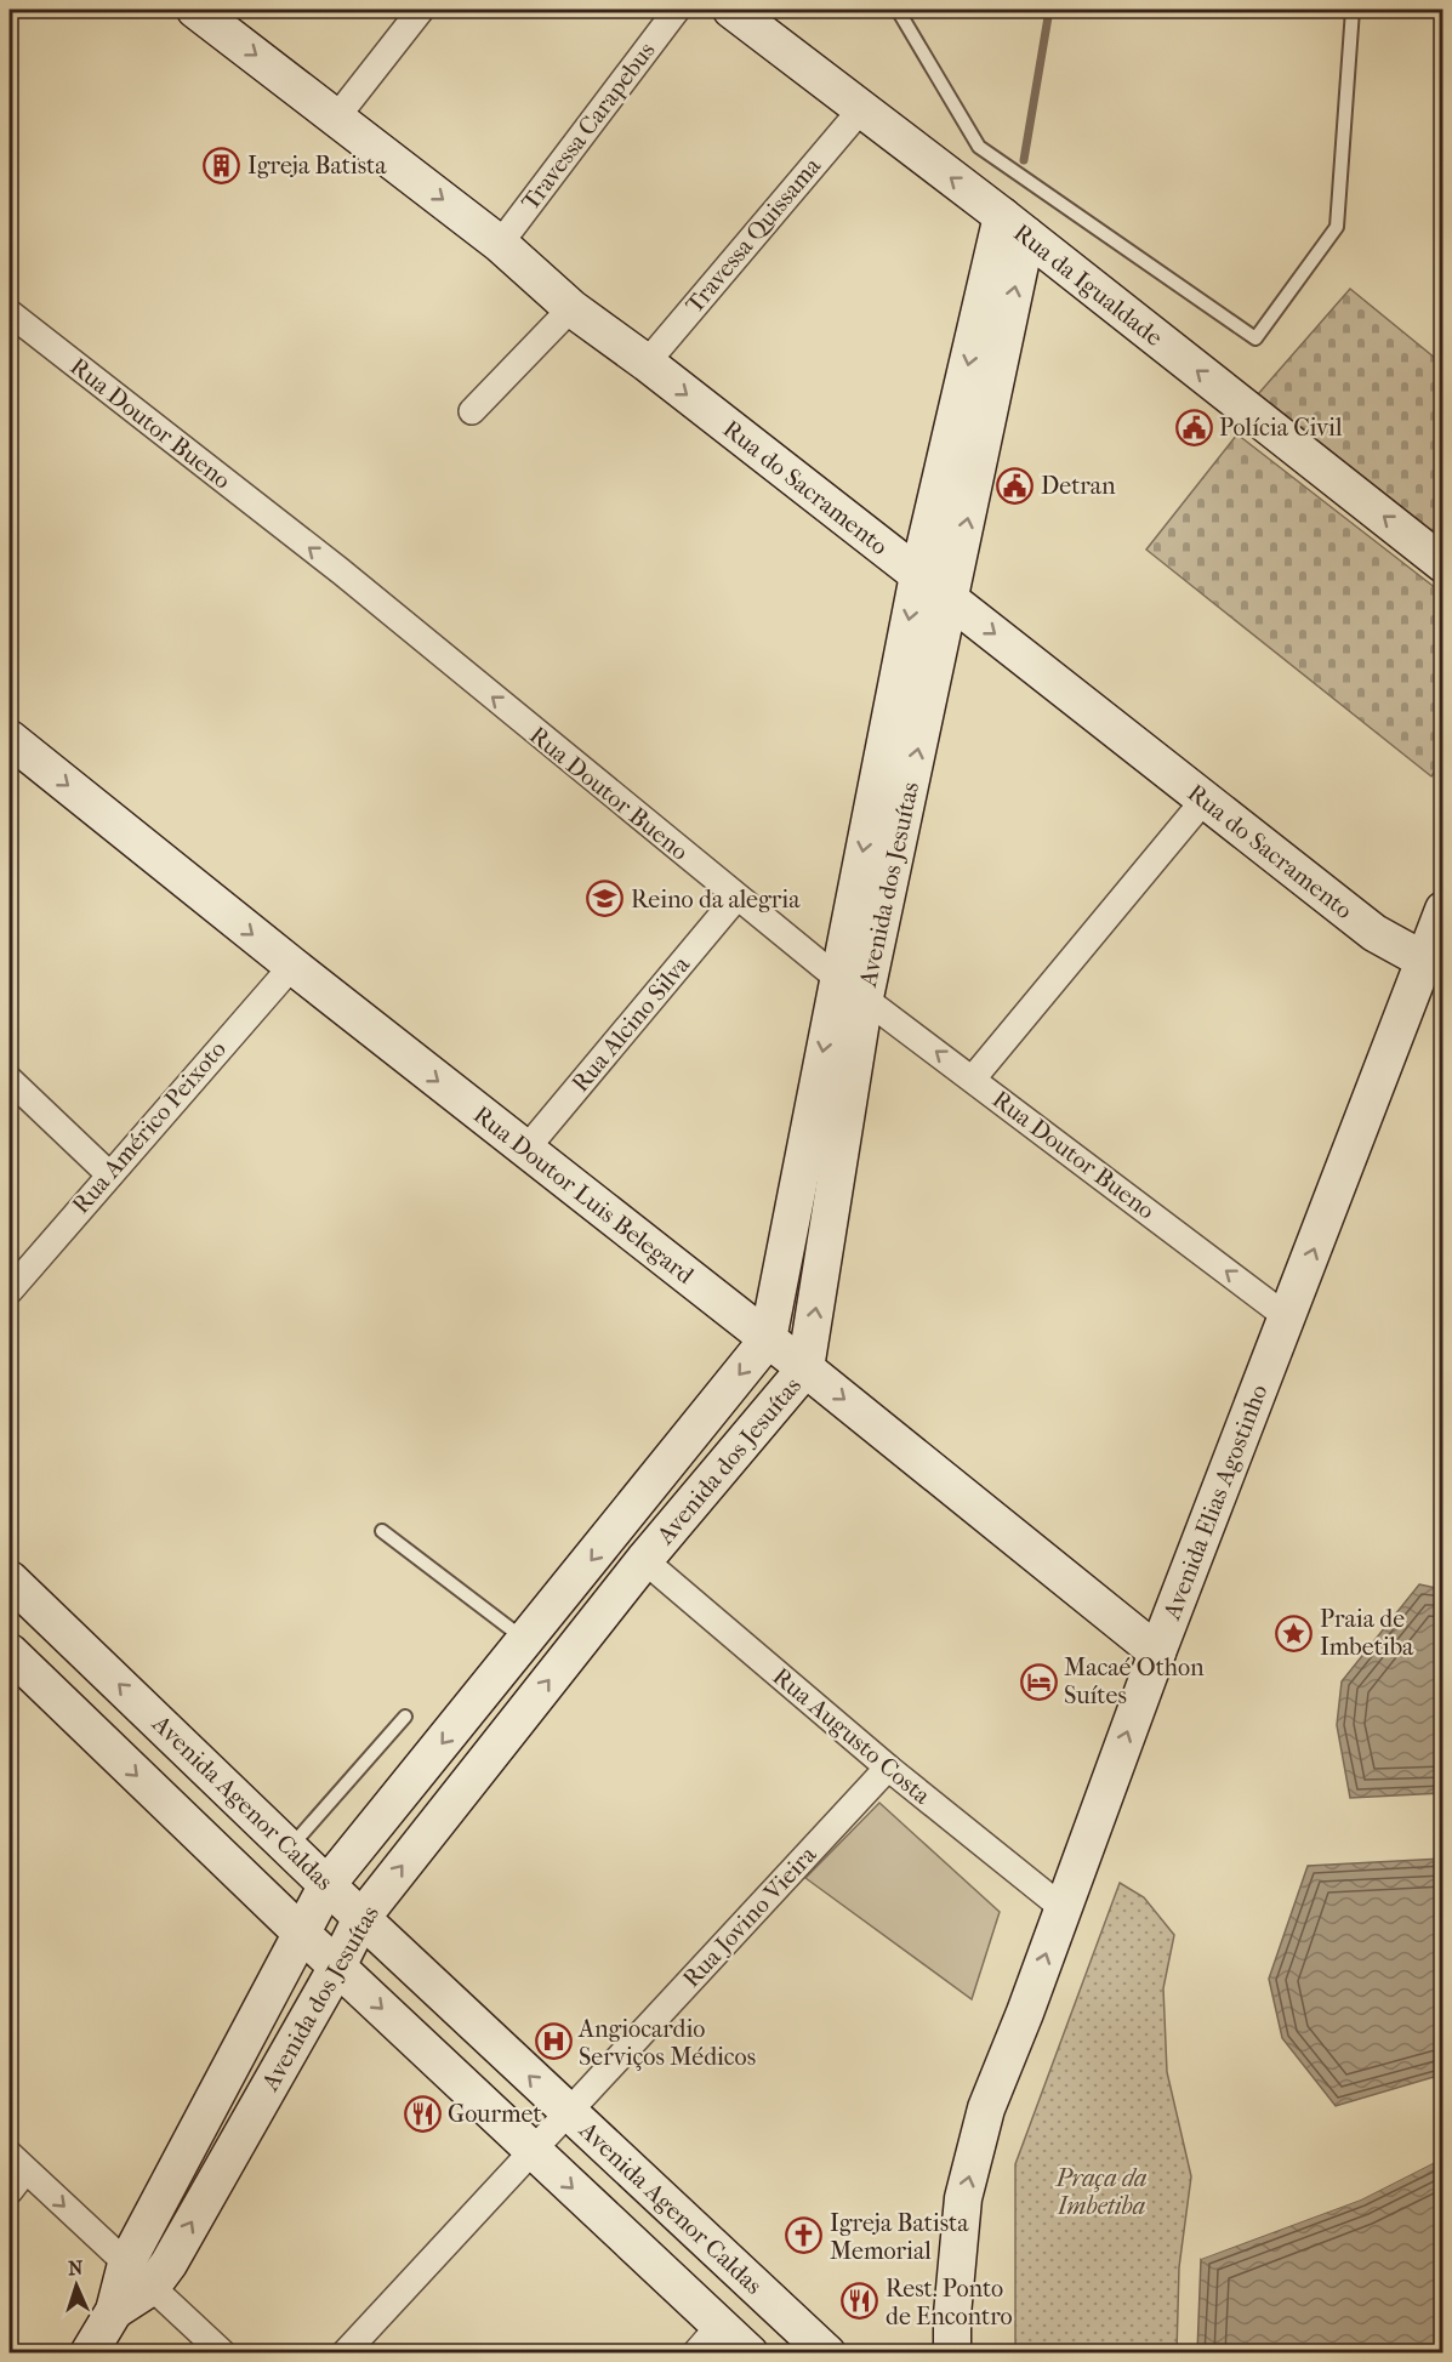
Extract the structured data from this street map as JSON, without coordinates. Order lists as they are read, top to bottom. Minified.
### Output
{"streets":{"street":["Travessa Carapebus","Travessa Quissama","Rua da Igualdade","Rua Doutor Bueno","Rua do Sacramento","Avenida dos Jesuítas","Rua Alcino Silva","Rua Américo Peixoto","Rua Doutor Luis Belegard","Avenida Elias Agostinho","Rua Augusto Costa","Avenida Agenor Caldas","Rua Jovino Vieira"]},"crossings":[["Travessa Carapebus","Rua do Sacramento"],["Travessa Quissama","Rua da Igualdade"],["Travessa Quissama","Rua do Sacramento"],["Rua da Igualdade","Avenida dos Jesuítas"],["Rua Doutor Bueno","Avenida dos Jesuítas"],["Rua Doutor Bueno","Rua Alcino Silva"],["Rua Doutor Bueno","Avenida Elias Agostinho"],["Rua do Sacramento","Avenida dos Jesuítas"],["Rua do Sacramento","Avenida Elias Agostinho"],["Avenida dos Jesuítas","Rua Doutor Luis Belegard"],["Avenida dos Jesuítas","Rua Augusto Costa"],["Avenida dos Jesuítas","Avenida Agenor Caldas"],["Rua Alcino Silva","Rua Doutor Luis Belegard"],["Rua Américo Peixoto","Rua Doutor Luis Belegard"],["Rua Doutor Luis Belegard","Avenida Elias Agostinho"],["Avenida Elias Agostinho","Rua Augusto Costa"],["Rua Augusto Costa","Rua Jovino Vieira"],["Avenida Agenor Caldas","Rua Jovino Vieira"]],"one_way":["Rua da Igualdade","Rua Doutor Bueno","Rua do Sacramento","Rua Doutor Luis Belegard","Avenida Elias Agostinho"],"parks":["Praça da Imbetiba"],"places":{"building":["Igreja Batista"],"public building":["Polícia Civil","Detran"],"school or university":["Reino da alegria"],"place":["Praia de Imbetiba"],"hotel":["Macaé Othon Suítes"],"hospital":["Angiocardio Serviços Médicos"],"restaurant":["Gourmet","Rest. Ponto de Encontro"],"church":["Igreja Batista Memorial"]},"north":"top"}
